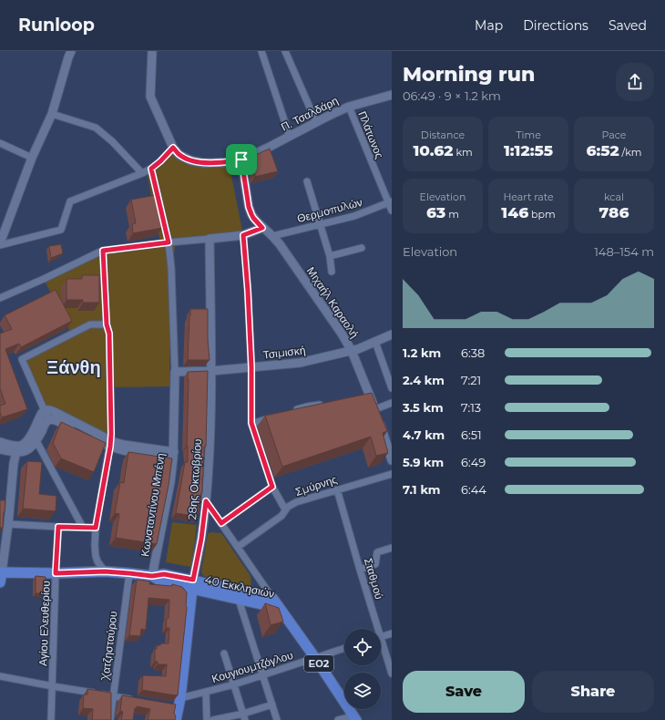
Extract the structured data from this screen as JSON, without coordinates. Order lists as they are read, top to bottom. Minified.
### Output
{"streets":{"main road":["28ης Οκτωβρίου","40 Εκκλησιών","ΕΟ2"],"street":["Π. Τσαλδάρη","Πλάτωνος","Θερμοπυλών","Μιχαήλ Καραολή","Τσιμισκή","Σμύρνης","Κωνσταντίνου Μπένη","Σταθμού","Αγίου Ελευθερίου","Χατζησταύρου","Κουγιουμτζόγλου"]},"crossings":[["Π. Τσαλδάρη","Πλάτωνος"],["Π. Τσαλδάρη","Μιχαήλ Καραολή"],["Πλάτωνος","Θερμοπυλών"],["Θερμοπυλών","Μιχαήλ Καραολή"],["Μιχαήλ Καραολή","Τσιμισκή"],["Τσιμισκή","28ης Οκτωβρίου"],["Τσιμισκή","Κωνσταντίνου Μπένη"],["28ης Οκτωβρίου","40 Εκκλησιών"],["28ης Οκτωβρίου","Κουγιουμτζόγλου"],["Σμύρνης","Σταθμού"],["Κωνσταντίνου Μπένη","40 Εκκλησιών"],["40 Εκκλησιών","Αγίου Ελευθερίου"],["40 Εκκλησιών","Χατζησταύρου"],["40 Εκκλησιών","ΕΟ2"],["ΕΟ2","Κουγιουμτζόγλου"]],"districts":["Ξάνθη"],"page":{"header":"Runloop","nav":["Map","Directions","Saved"],"heading":["Morning run","06:49 · 9 × 1.2 km"],"stats":[["Distance","10.62 km"],["Time","1:12:55"],["Pace","6:52 /km"],["Elevation","63 m"],["Heart rate","146 bpm"],["kcal","786"]],"chart":["Elevation","148–154 m"],"list":[{"name":"1.2 km","note":"6:38"},{"name":"2.4 km","note":"7:21"},{"name":"3.5 km","note":"7:13"},{"name":"4.7 km","note":"6:51"},{"name":"5.9 km","note":"6:49"},{"name":"7.1 km","note":"6:44"}],"buttons":["Save","Share"]}}
